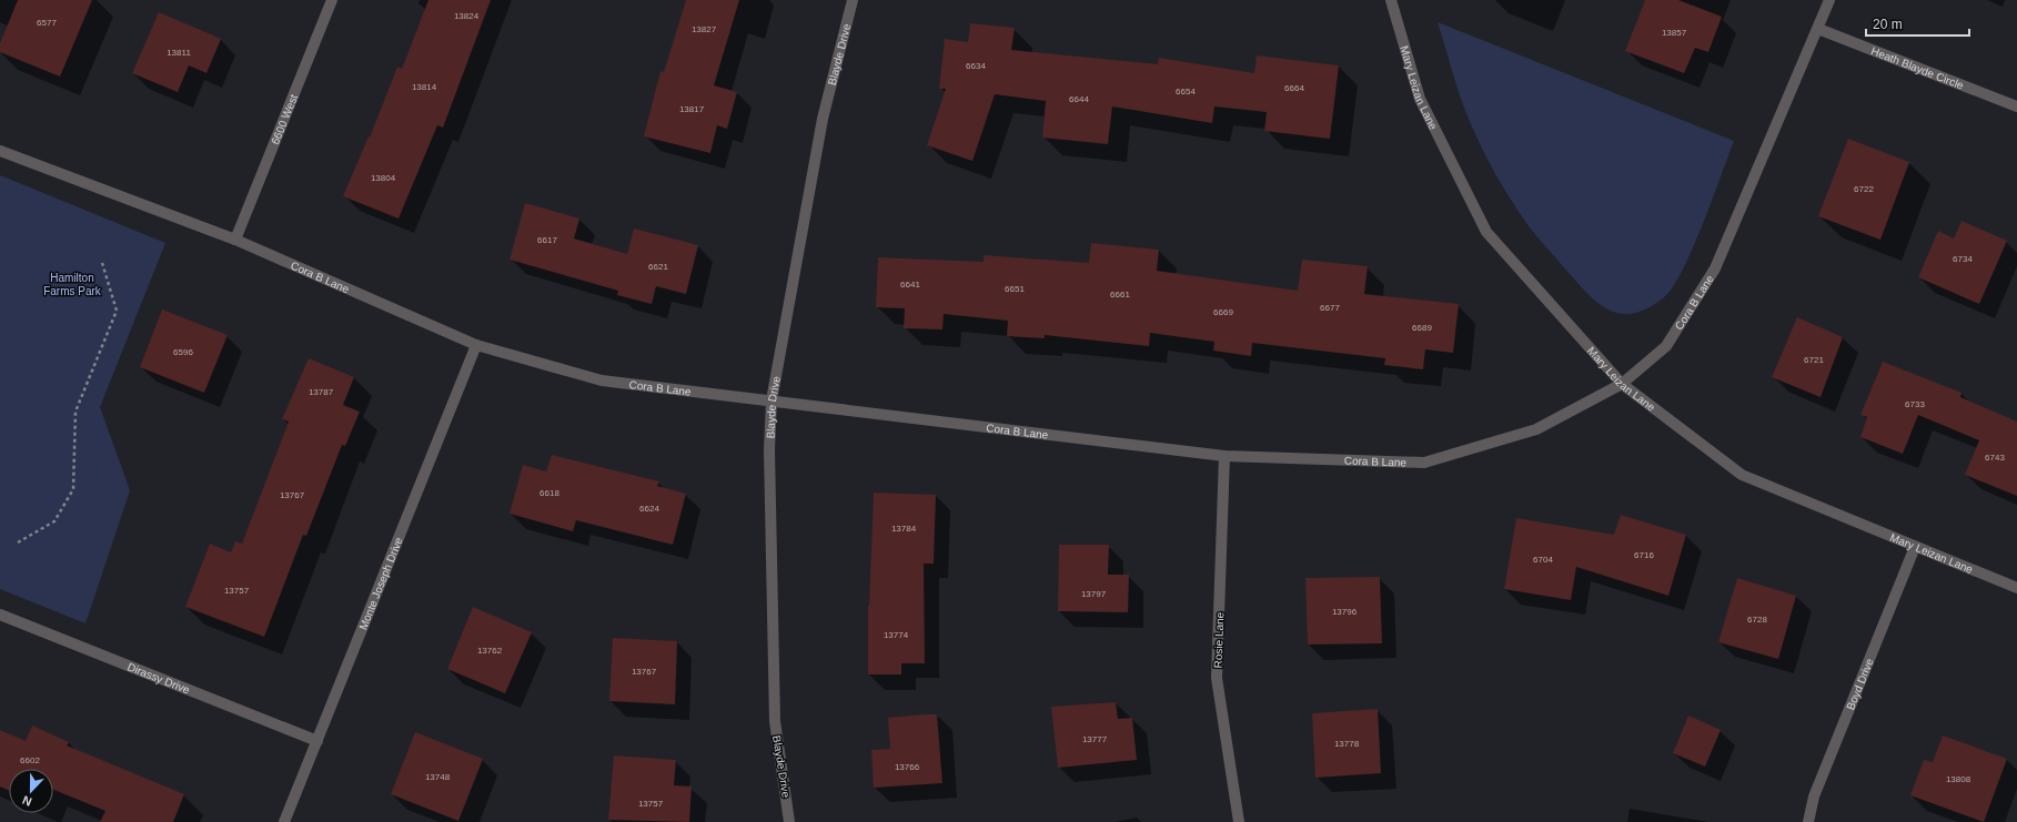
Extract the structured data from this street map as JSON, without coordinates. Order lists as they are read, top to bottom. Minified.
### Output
{"streets":{"street":["Blayde Drive","Heath Blayde Circle","Mary Leizan Lane","6600 West","Cora B Lane","Monte Joseph Drive","Rosie Lane","Dirassy Drive","Boyd Drive"]},"crossings":[["Blayde Drive","Cora B Lane"],["Heath Blayde Circle","Cora B Lane"],["Mary Leizan Lane","Cora B Lane"],["Mary Leizan Lane","Boyd Drive"],["6600 West","Cora B Lane"],["Cora B Lane","Monte Joseph Drive"],["Cora B Lane","Rosie Lane"],["Monte Joseph Drive","Dirassy Drive"]],"parks":["Hamilton Farms Park"],"house_numbers":["13824","6577","13827","13857","13811","6634","13814","6664","6654","6644","13817","13804","6722","6617","6734","6621","6641","6651","6661","6677","6669","6689","6596","6721","13787","6733","6743","6618","13767","6624","13784","6716","6704","13757","13797","13796","6728","13774","13762","13767","13777","13778","6602","13766","13748","13808","13757"],"scale_bar":"20 m","north":"bottom"}
